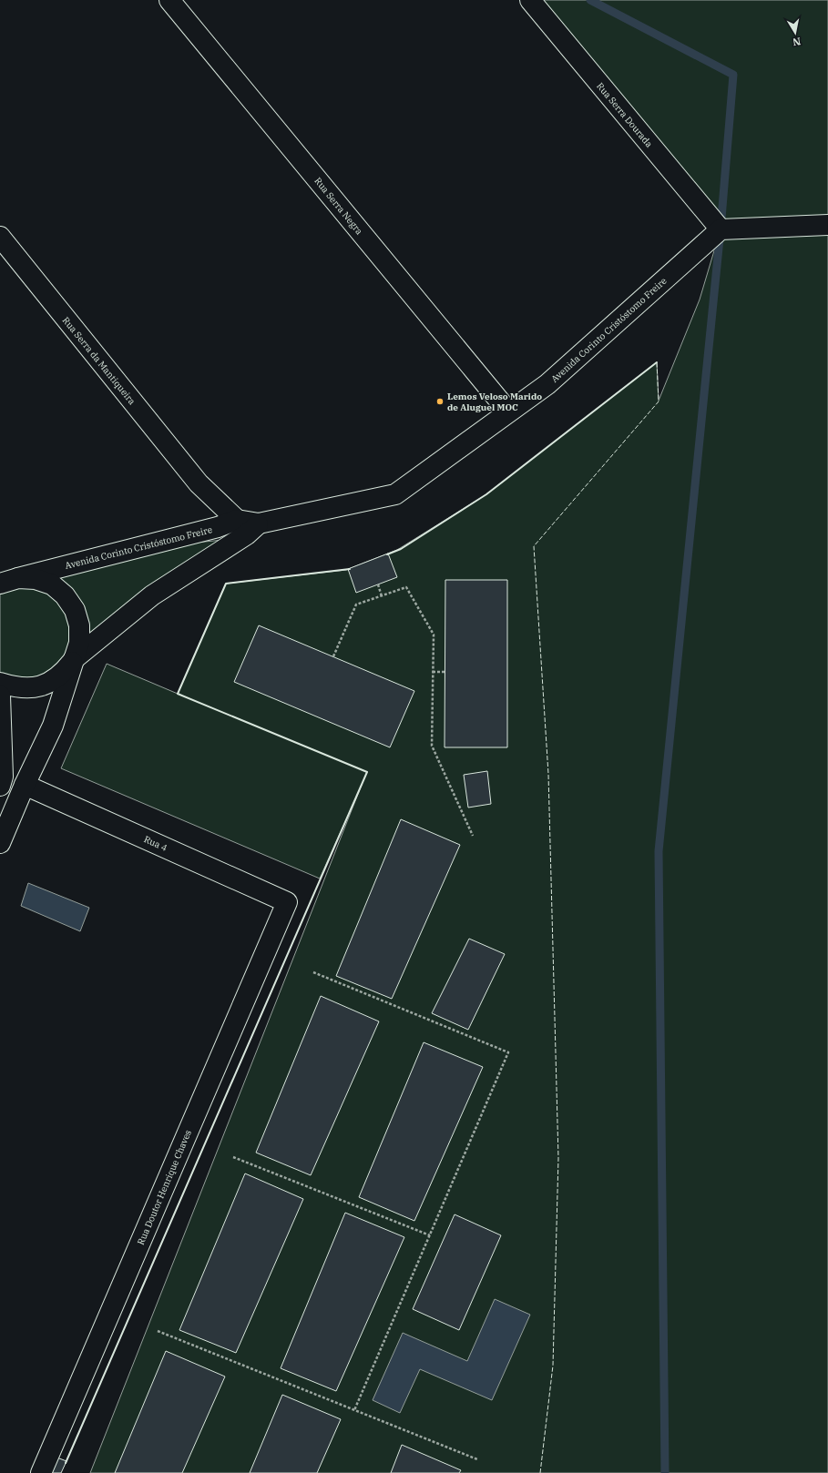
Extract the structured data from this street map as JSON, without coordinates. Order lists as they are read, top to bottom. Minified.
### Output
{"streets":{"street":["Rua Serra Dourada","Rua Serra Negra","Avenida Corinto Cristóstomo Freire","Rua Serra da Mantiqueira","Rua 4","Rua Doutor Henrique Chaves"]},"crossings":[["Rua Serra Dourada","Avenida Corinto Cristóstomo Freire"],["Rua Serra Negra","Avenida Corinto Cristóstomo Freire"],["Avenida Corinto Cristóstomo Freire","Rua Serra da Mantiqueira"],["Avenida Corinto Cristóstomo Freire","Rua 4"],["Rua 4","Rua Doutor Henrique Chaves"]],"places":["Lemos Veloso Marido de Aluguel MOC"],"north":"bottom"}
